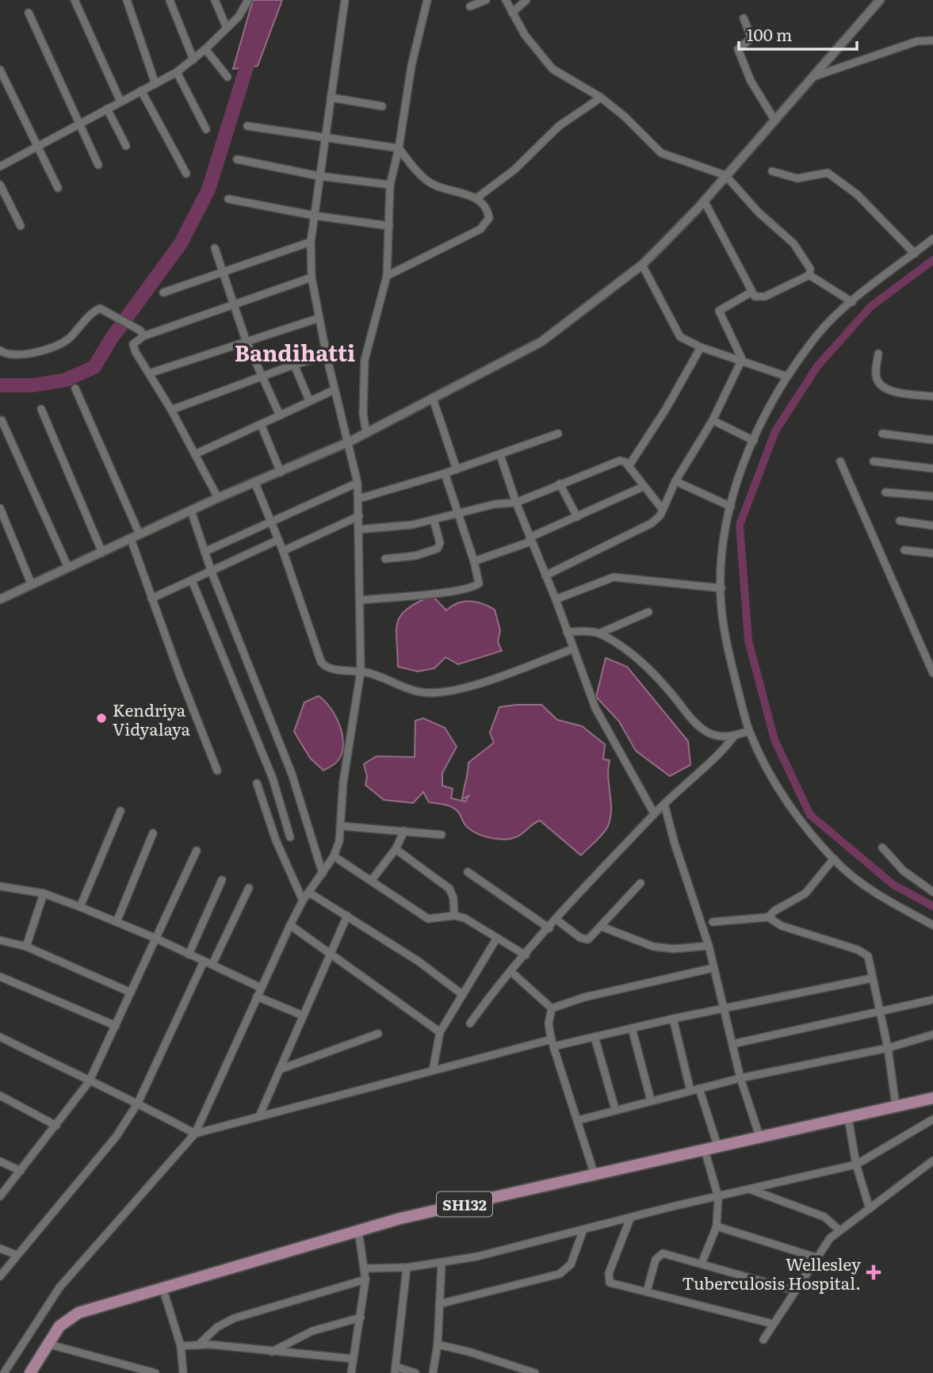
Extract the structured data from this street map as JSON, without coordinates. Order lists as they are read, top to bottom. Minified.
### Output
{"streets":{"main road":["SH132"]},"districts":["Bandihatti"],"places":{"other":["Kendriya Vidyalaya"],"health":["Wellesley Tuberculosis Hospital."]},"scale_bar":"100 m"}
